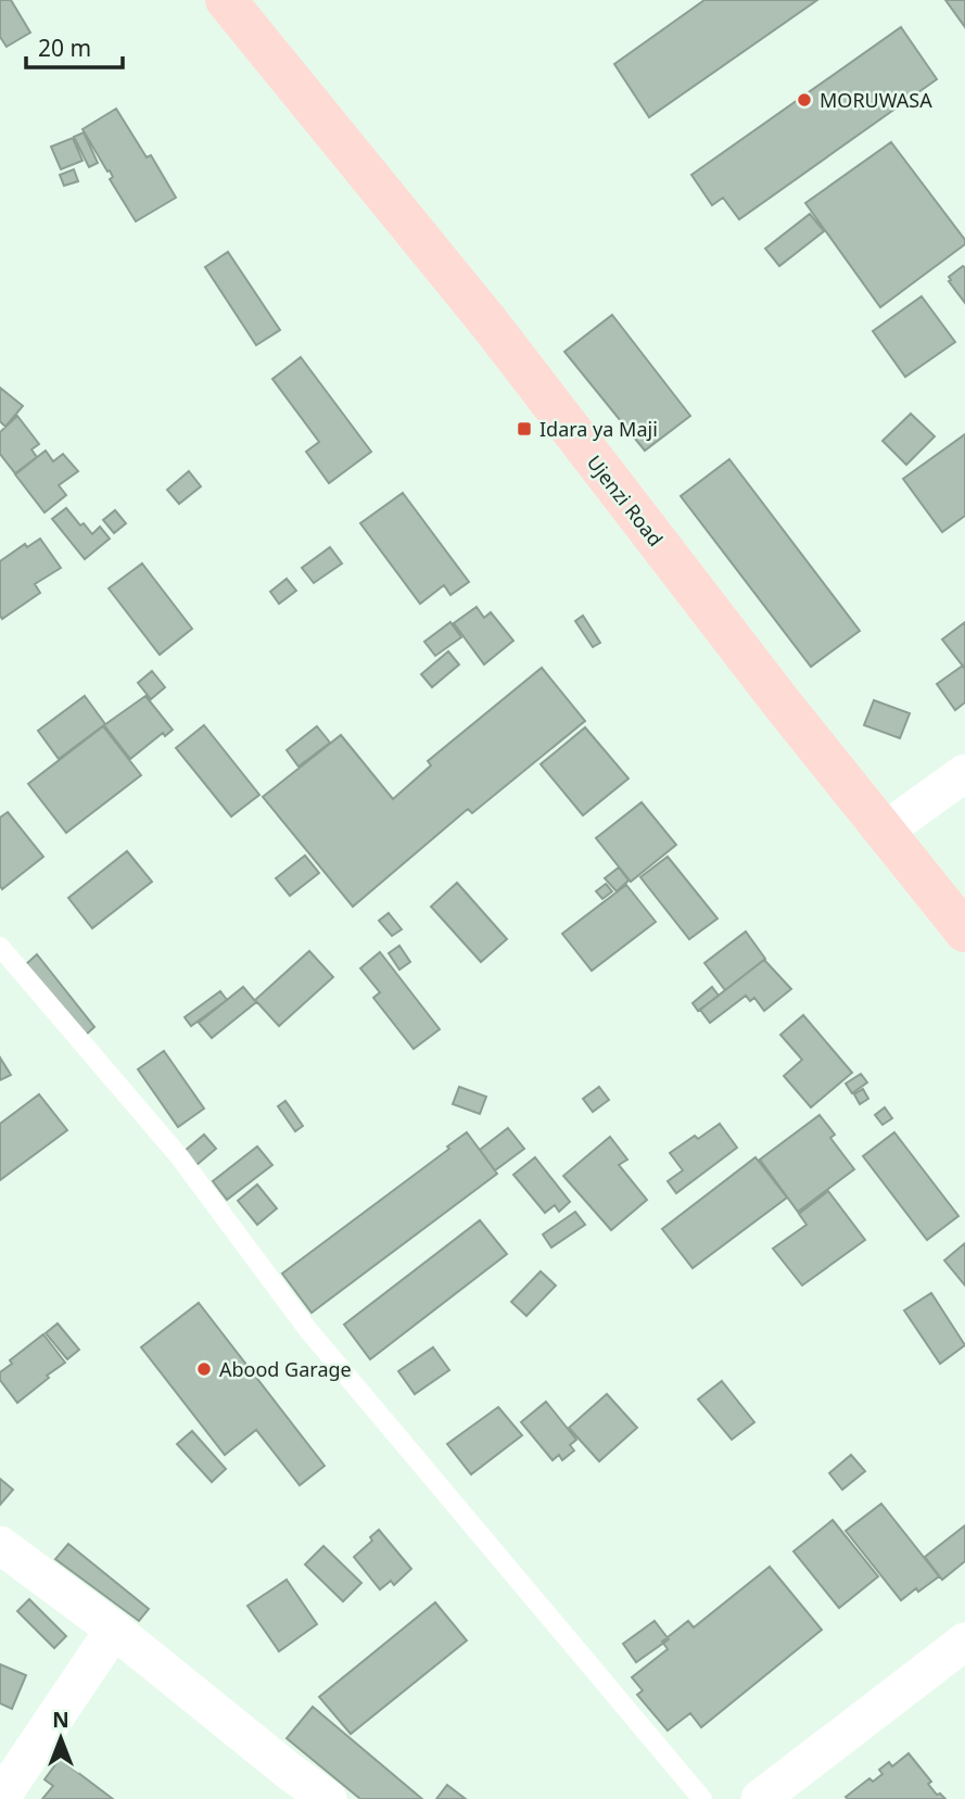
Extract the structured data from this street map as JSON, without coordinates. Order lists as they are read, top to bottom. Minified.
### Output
{"streets":{"street":["Ujenzi Road"]},"places":{"other":["MORUWASA","Abood Garage"],"transit":["Idara ya Maji"]},"scale_bar":"20 m","north":"top"}
